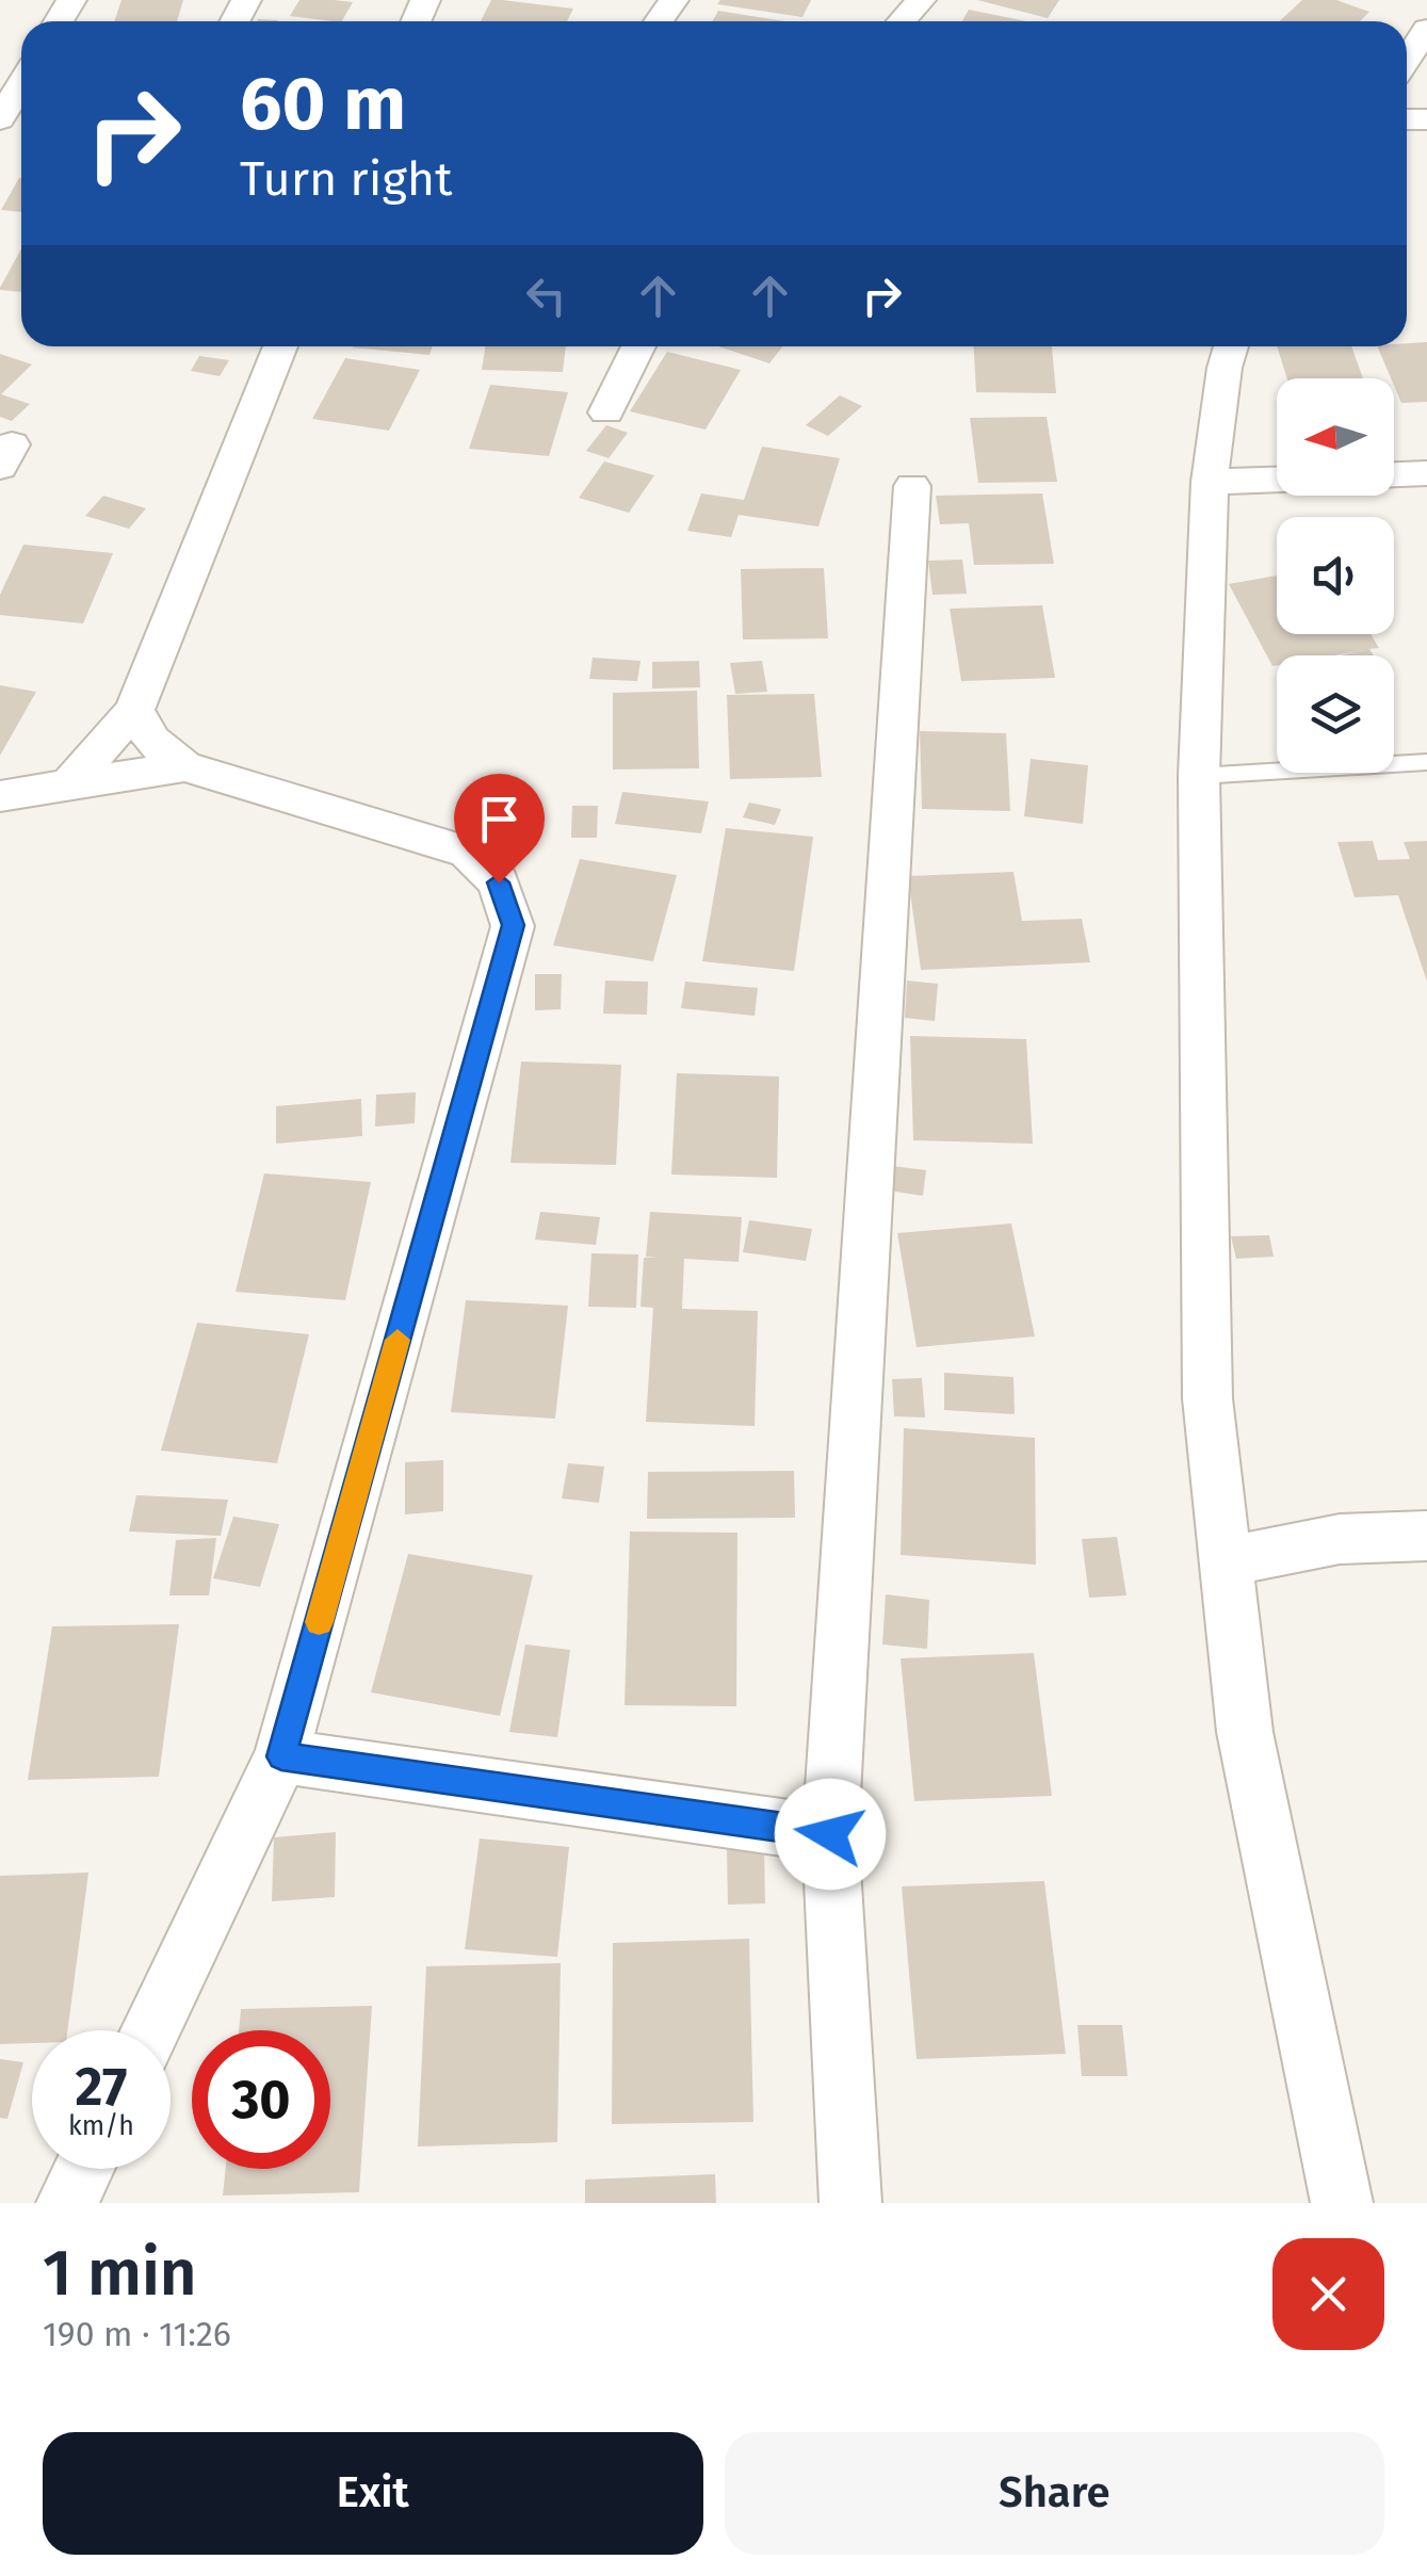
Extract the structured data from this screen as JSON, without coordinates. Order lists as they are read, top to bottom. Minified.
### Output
{"north":"left","page":{"turn":["60 m","Turn right"],"speed":"27 km/h","limit":"30","heading":["1 min","190 m · 11:26"],"buttons":["Exit","Share"]}}
